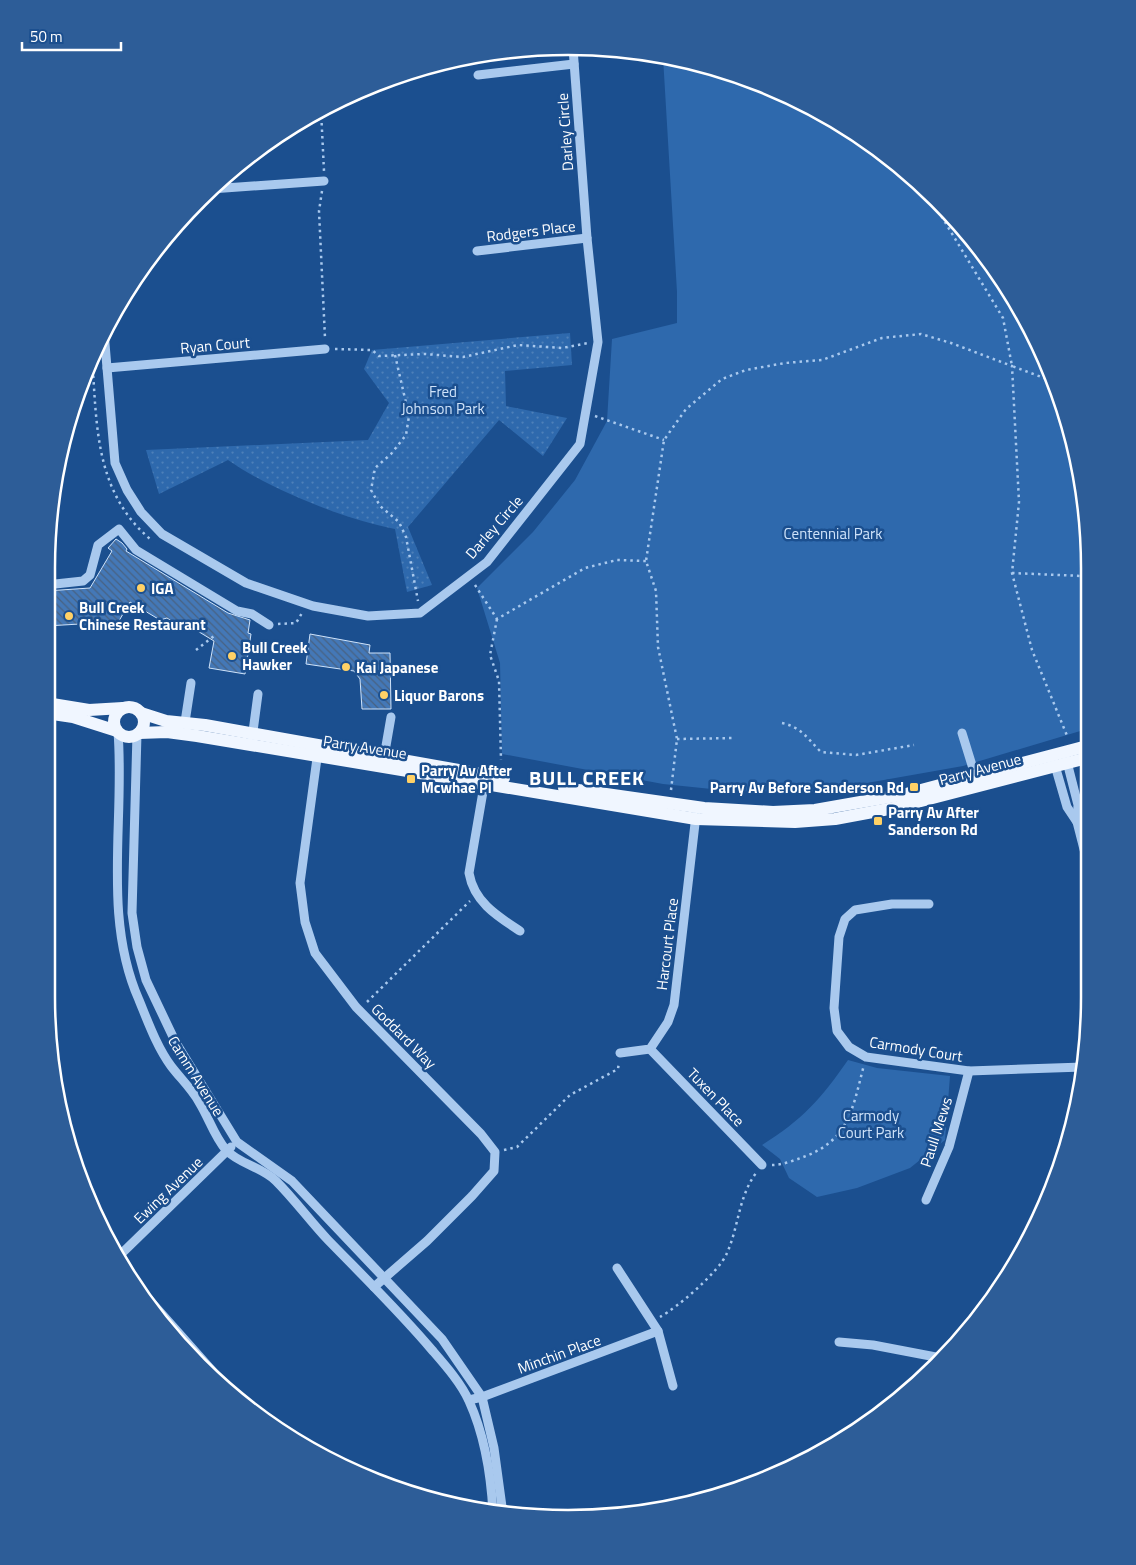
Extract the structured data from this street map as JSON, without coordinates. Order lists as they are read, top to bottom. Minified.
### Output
{"streets":{"main road":["Parry Avenue"],"street":["Darley Circle","Rodgers Place","Ryan Court","Harcourt Place","Goddard Way","Carmody Court","Camm Avenue","Tuxen Place","Paull Mews","Ewing Avenue","Minchin Place"]},"crossings":[["Darley Circle","Rodgers Place"],["Parry Avenue","Harcourt Place"],["Parry Avenue","Goddard Way"],["Parry Avenue","Camm Avenue"],["Harcourt Place","Tuxen Place"],["Carmody Court","Paull Mews"],["Camm Avenue","Ewing Avenue"],["Camm Avenue","Minchin Place"]],"districts":["BULL CREEK"],"parks":["Fred Johnson Park","Centennial Park","Carmody Court Park"],"places":{"other":["IGA","Bull Creek Chinese Restaurant","Bull Creek Hawker","Kai Japanese","Liquor Barons"],"transit":["Parry Av After Mcwhae Pl","Parry Av Before Sanderson Rd","Parry Av After Sanderson Rd"]},"scale_bar":"50 m"}
